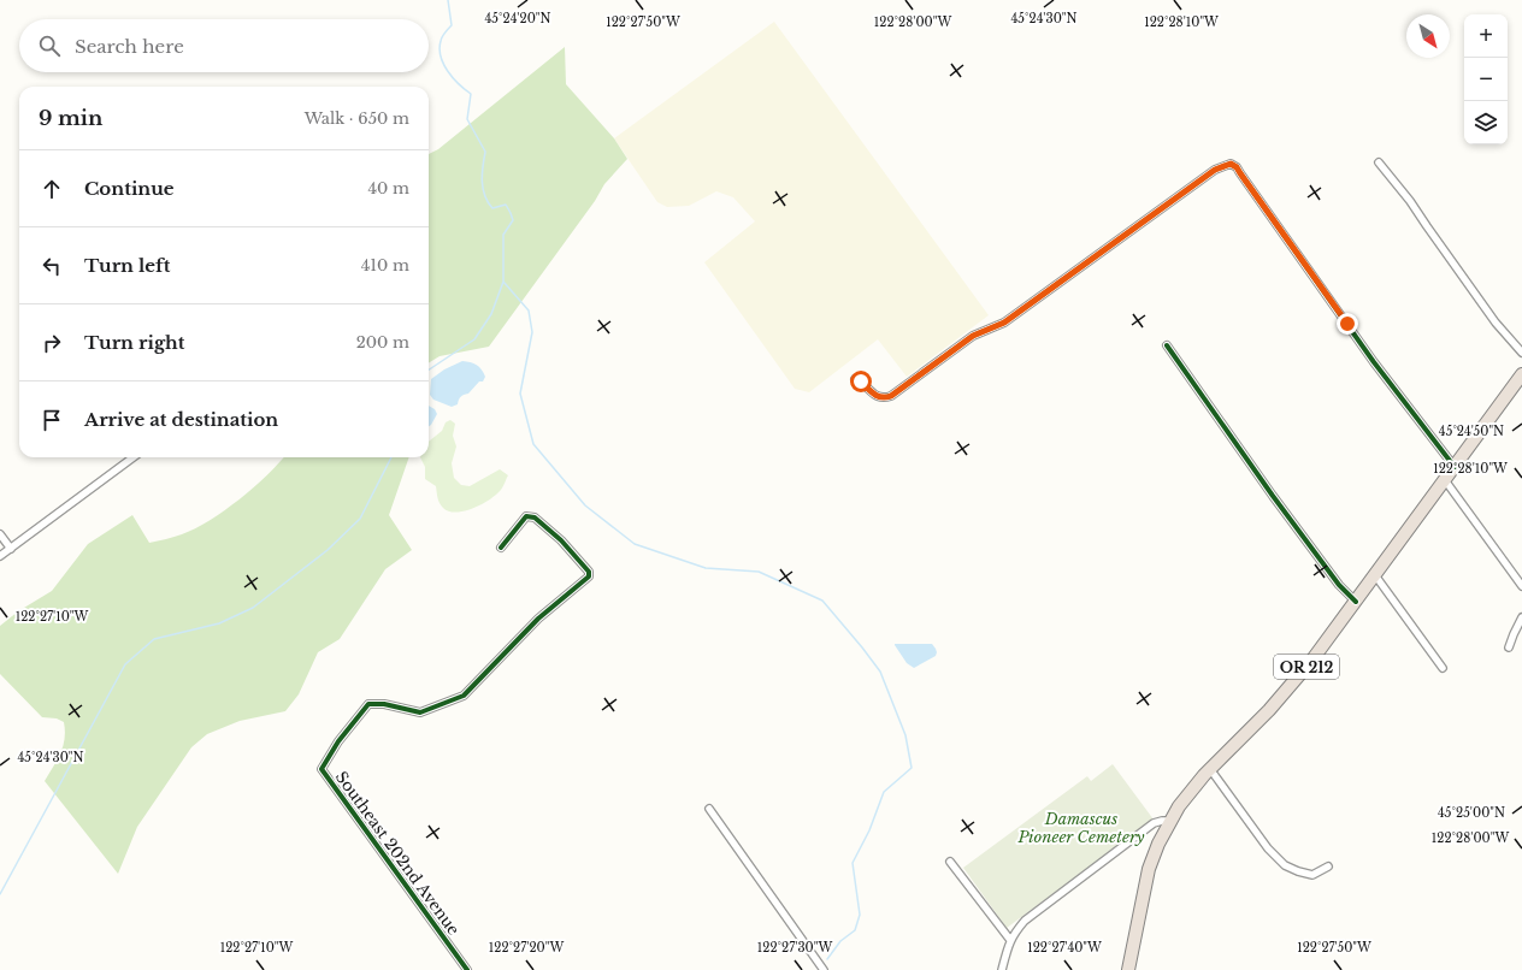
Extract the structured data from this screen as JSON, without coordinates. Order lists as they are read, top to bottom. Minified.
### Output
{"streets":{"highway":["OR 212"],"street":["Southeast 202nd Avenue"]},"parks":["Damascus Pioneer Cemetery"],"north":"bottom right","page":{"map_buttons":["+","−"],"search":"Search here","heading":["9 min","Walk · 650 m"],"list":[["Continue","40 m"],["Turn left","410 m"],["Turn right","200 m"],"Arrive at destination"]},"coordinates":["45°24'20\"N","45°24'30\"N","122°27'50\"W","122°28'00\"W","122°28'10\"W","45°24'50\"N","122°27'10\"W","45°25'00\"N","122°27'20\"W","122°27'30\"W","122°27'40\"W"]}
